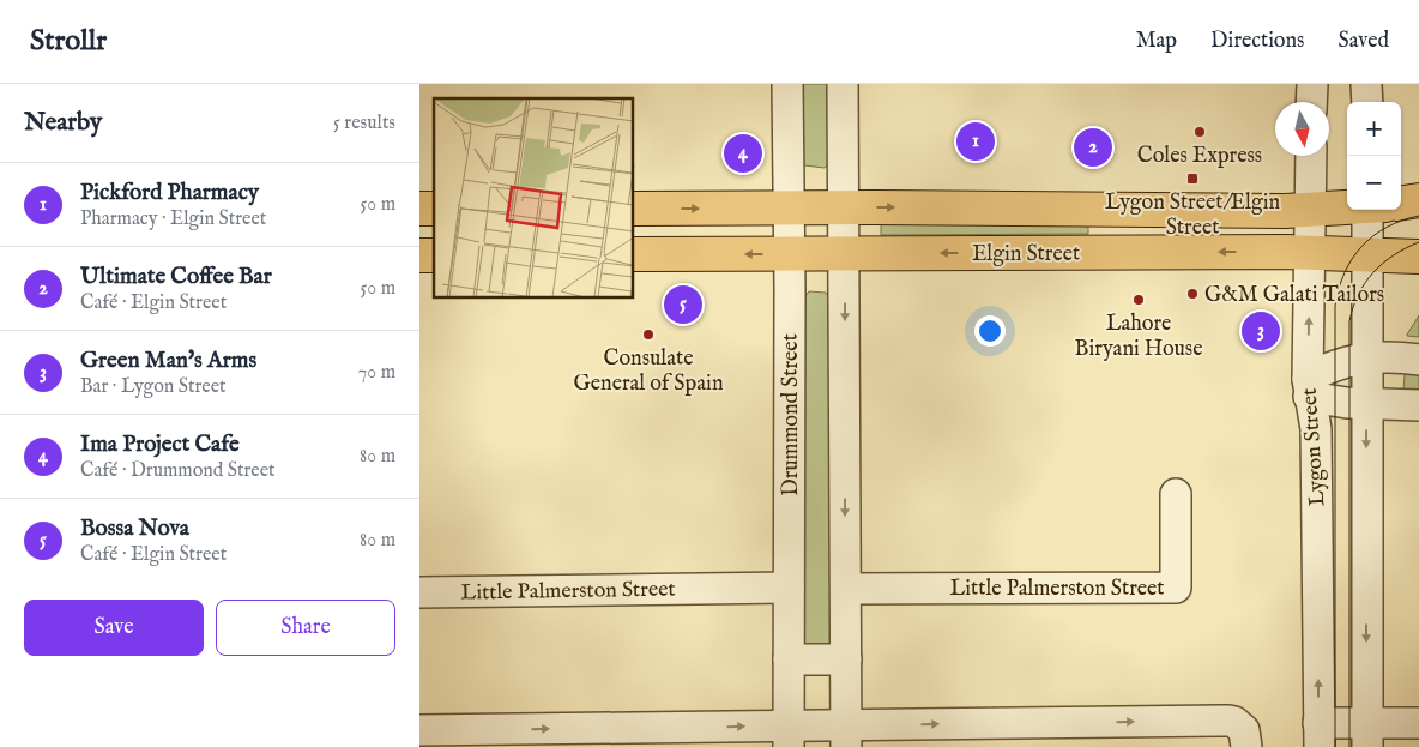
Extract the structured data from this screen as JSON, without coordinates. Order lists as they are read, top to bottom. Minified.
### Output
{"streets":{"main road":["Elgin Street"],"street":["Drummond Street","Lygon Street","Little Palmerston Street"]},"crossings":[["Elgin Street","Drummond Street"],["Elgin Street","Lygon Street"],["Drummond Street","Little Palmerston Street"]],"places":{"other":["Coles Express","G&M Galati Tailors","Lahore Biryani House","Consulate General of Spain"],"transit":["Lygon Street/Elgin Street"]},"north":"bottom","page":{"header":"Strollr","nav":["Map","Directions","Saved"],"heading":["Nearby","5 results"],"map_buttons":["+","−"],"pins":["1","2","4","5","3"],"list":[{"mark":"1","name":"Pickford Pharmacy","note":"Pharmacy · Elgin Street","value":"50 m"},{"mark":"2","name":"Ultimate Coffee Bar","note":"Café · Elgin Street","value":"50 m"},{"mark":"3","name":"Green Man's Arms","note":"Bar · Lygon Street","value":"70 m"},{"mark":"4","name":"Ima Project Cafe","note":"Café · Drummond Street","value":"80 m"},{"mark":"5","name":"Bossa Nova","note":"Café · Elgin Street","value":"80 m"}],"buttons":["Save","Share"]}}
